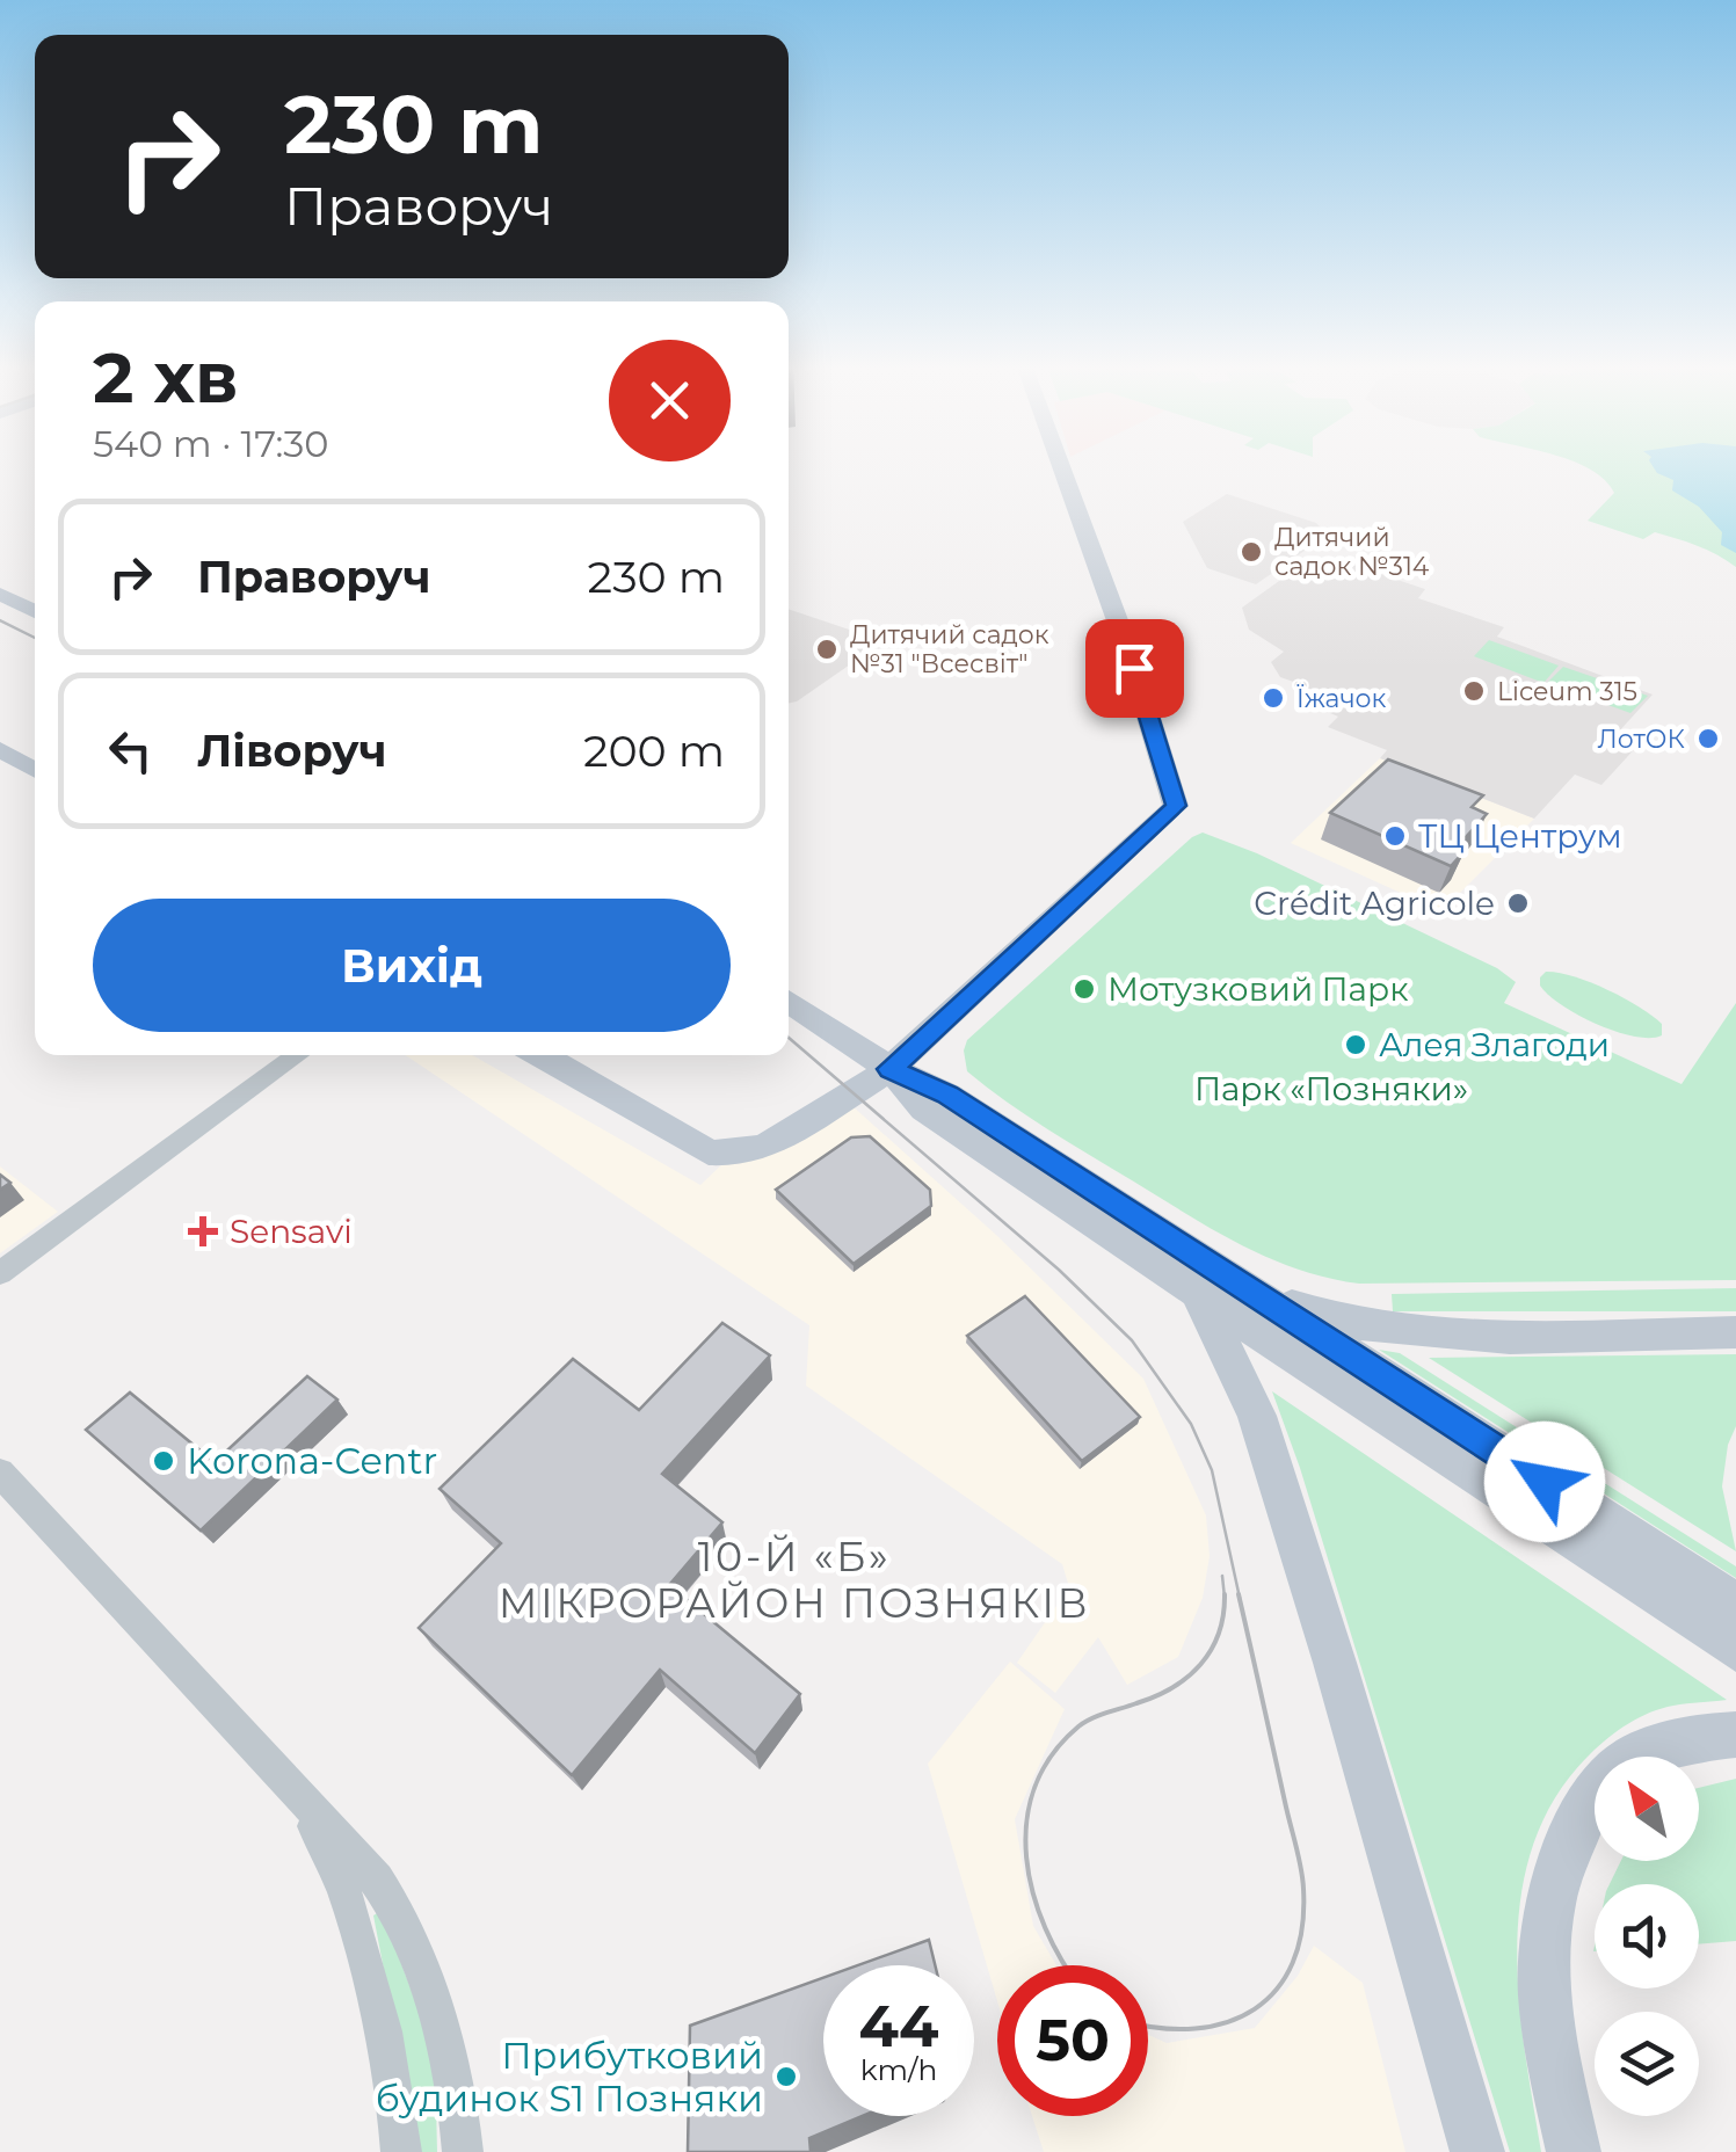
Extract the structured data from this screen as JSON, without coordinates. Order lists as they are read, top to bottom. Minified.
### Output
{"districts":["10-Й «Б» МІКРОРАЙОН ПОЗНЯКІВ"],"parks":["Парк «Позняки»"],"places":{"other":["Дитячий садок №314","Дитячий садок №31 \"Всесвіт\"","Liceum 315","Їжачок","ЛотОК","ТЦ Центрум","Crédit Agricole","Мотузковий Парк","Алея Злагоди","Korona-Centr","Прибутковий будинок S1 Позняки"],"health":["Sensavi"]},"north":"top left","page":{"turn":["230 m","Праворуч"],"heading":["2 хв","540 m · 17:30"],"list":[{"name":"Праворуч","value":"230 m"},{"name":"Ліворуч","value":"200 m"}],"buttons":"Вихід","speed":"44 km/h","limit":"50"}}
